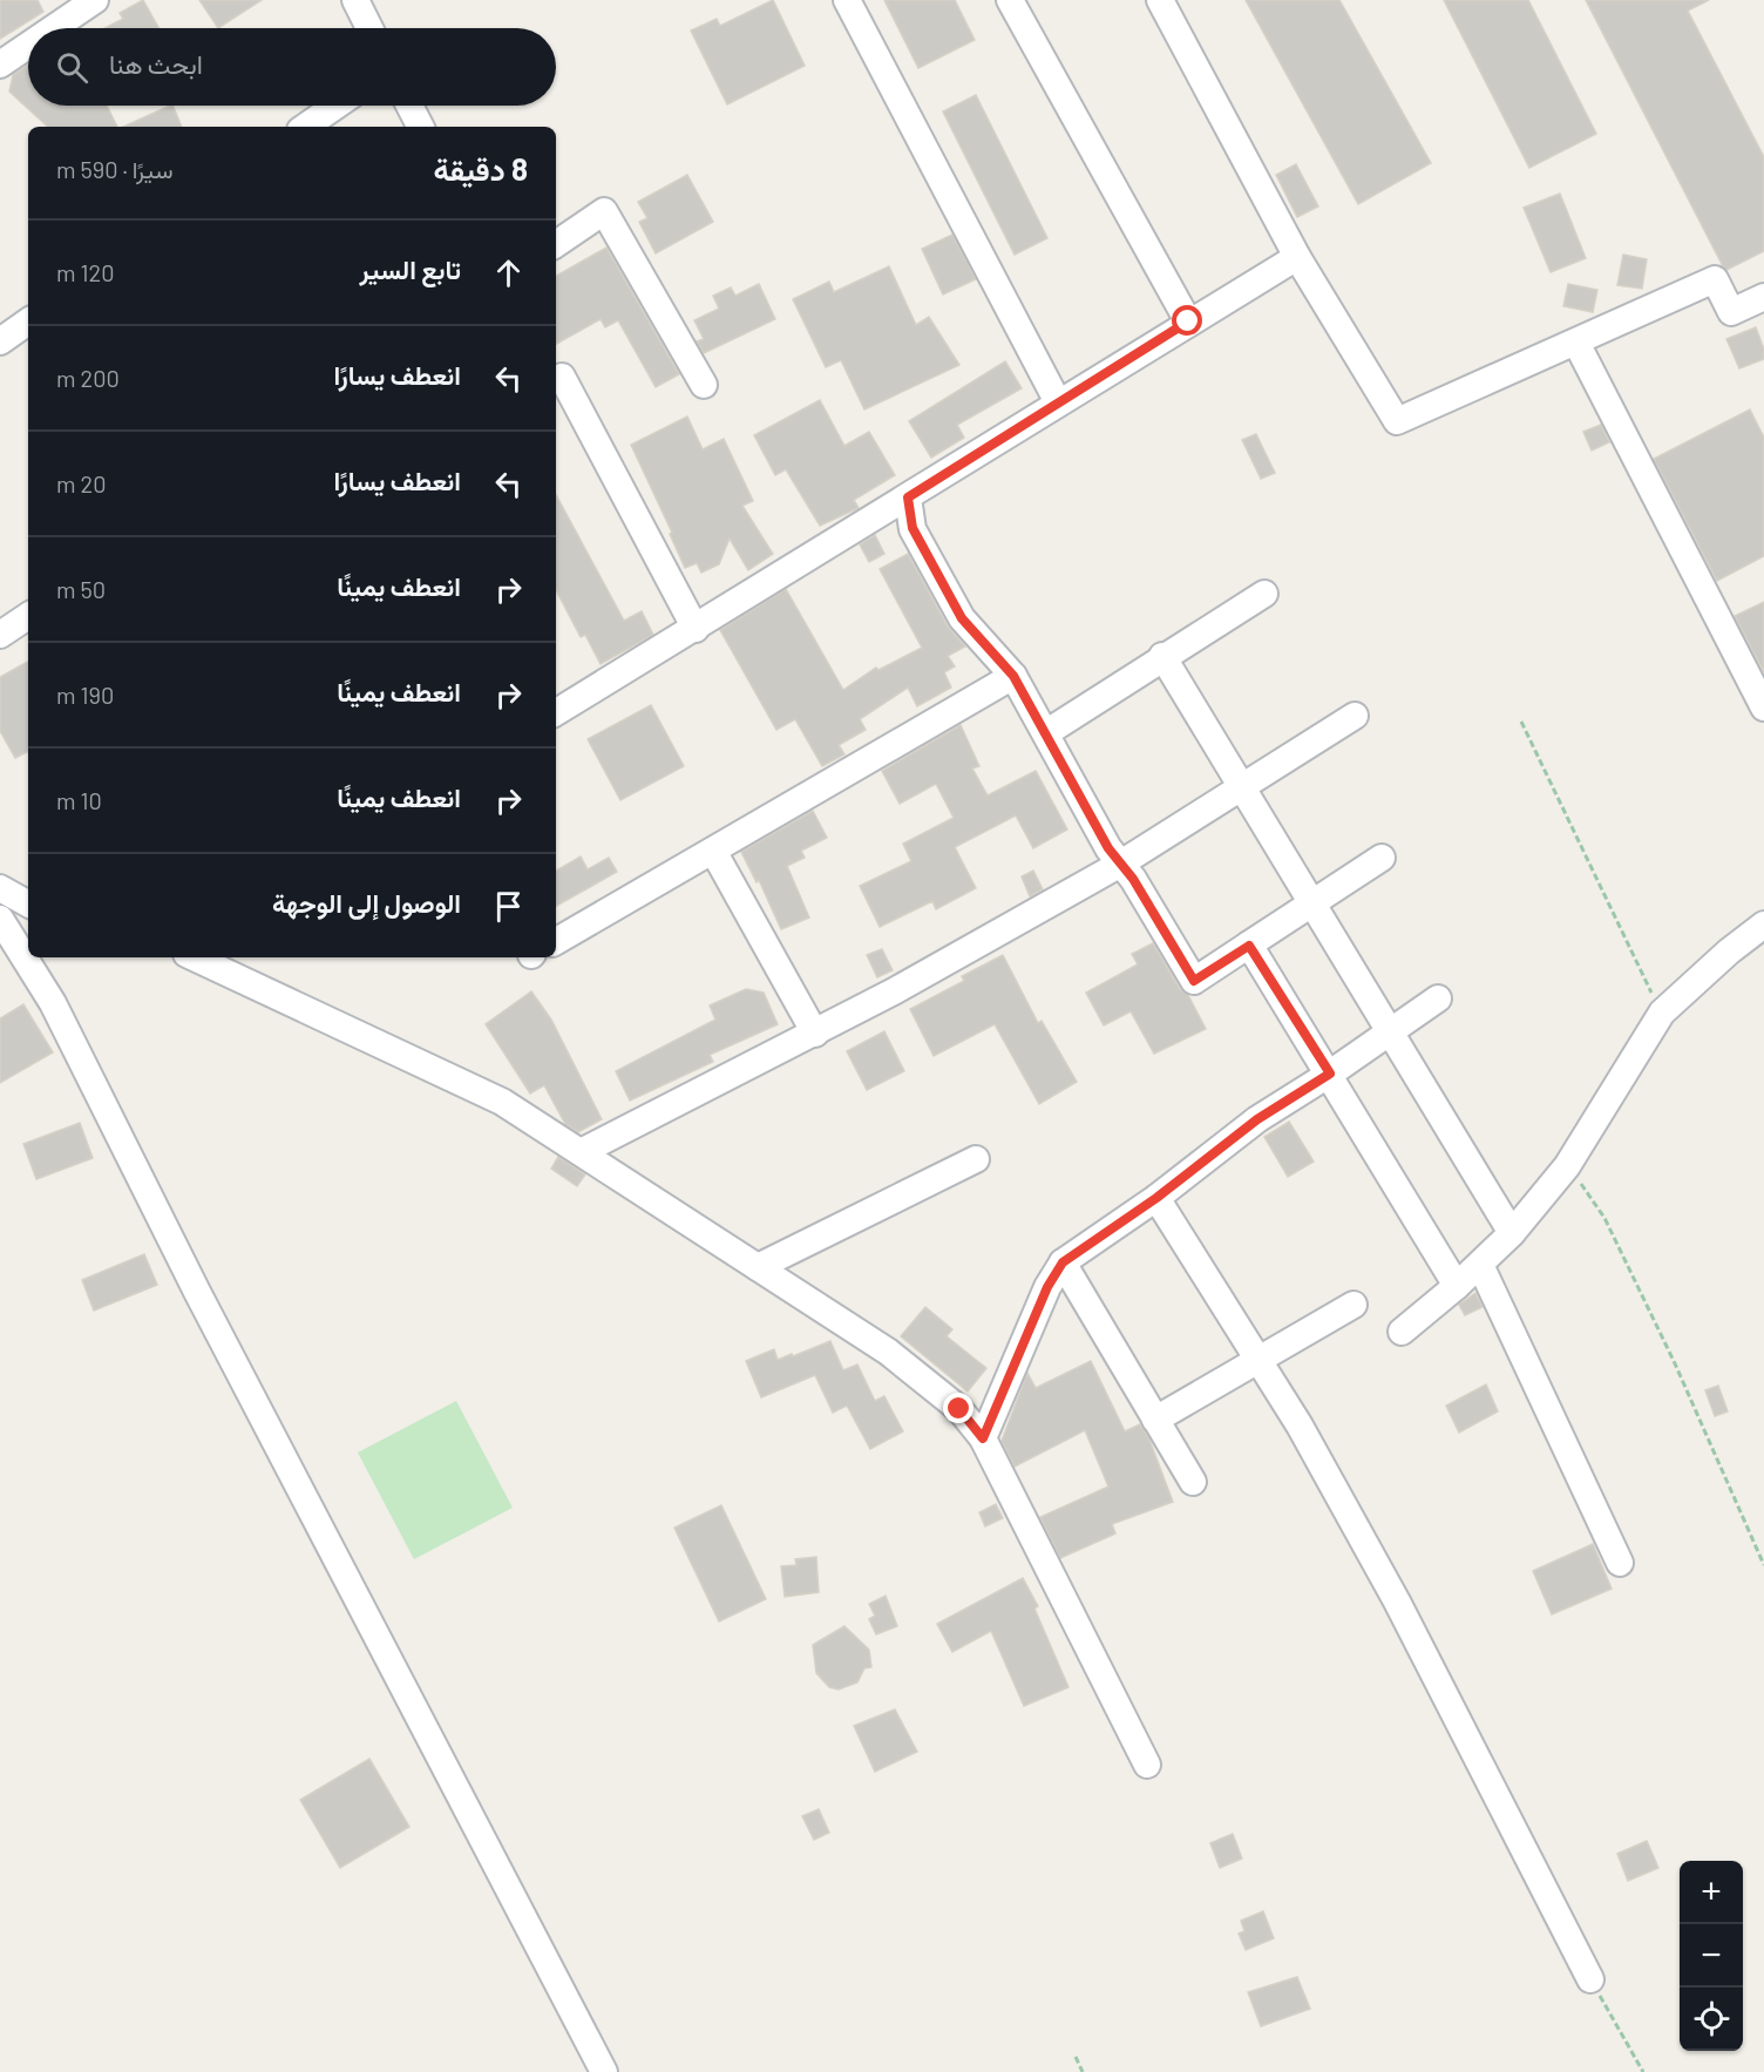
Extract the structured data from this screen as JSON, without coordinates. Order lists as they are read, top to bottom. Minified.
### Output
{"page":{"search":"ابحث هنا","heading":["8 دقيقة","سيرًا · 590 m"],"list":[["تابع السير","120 m"],["انعطف يسارًا","200 m"],["انعطف يسارًا","20 m"],["انعطف يمينًا","50 m"],["انعطف يمينًا","190 m"],["انعطف يمينًا","10 m"],"الوصول إلى الوجهة"],"map_buttons":["+","−"]}}
